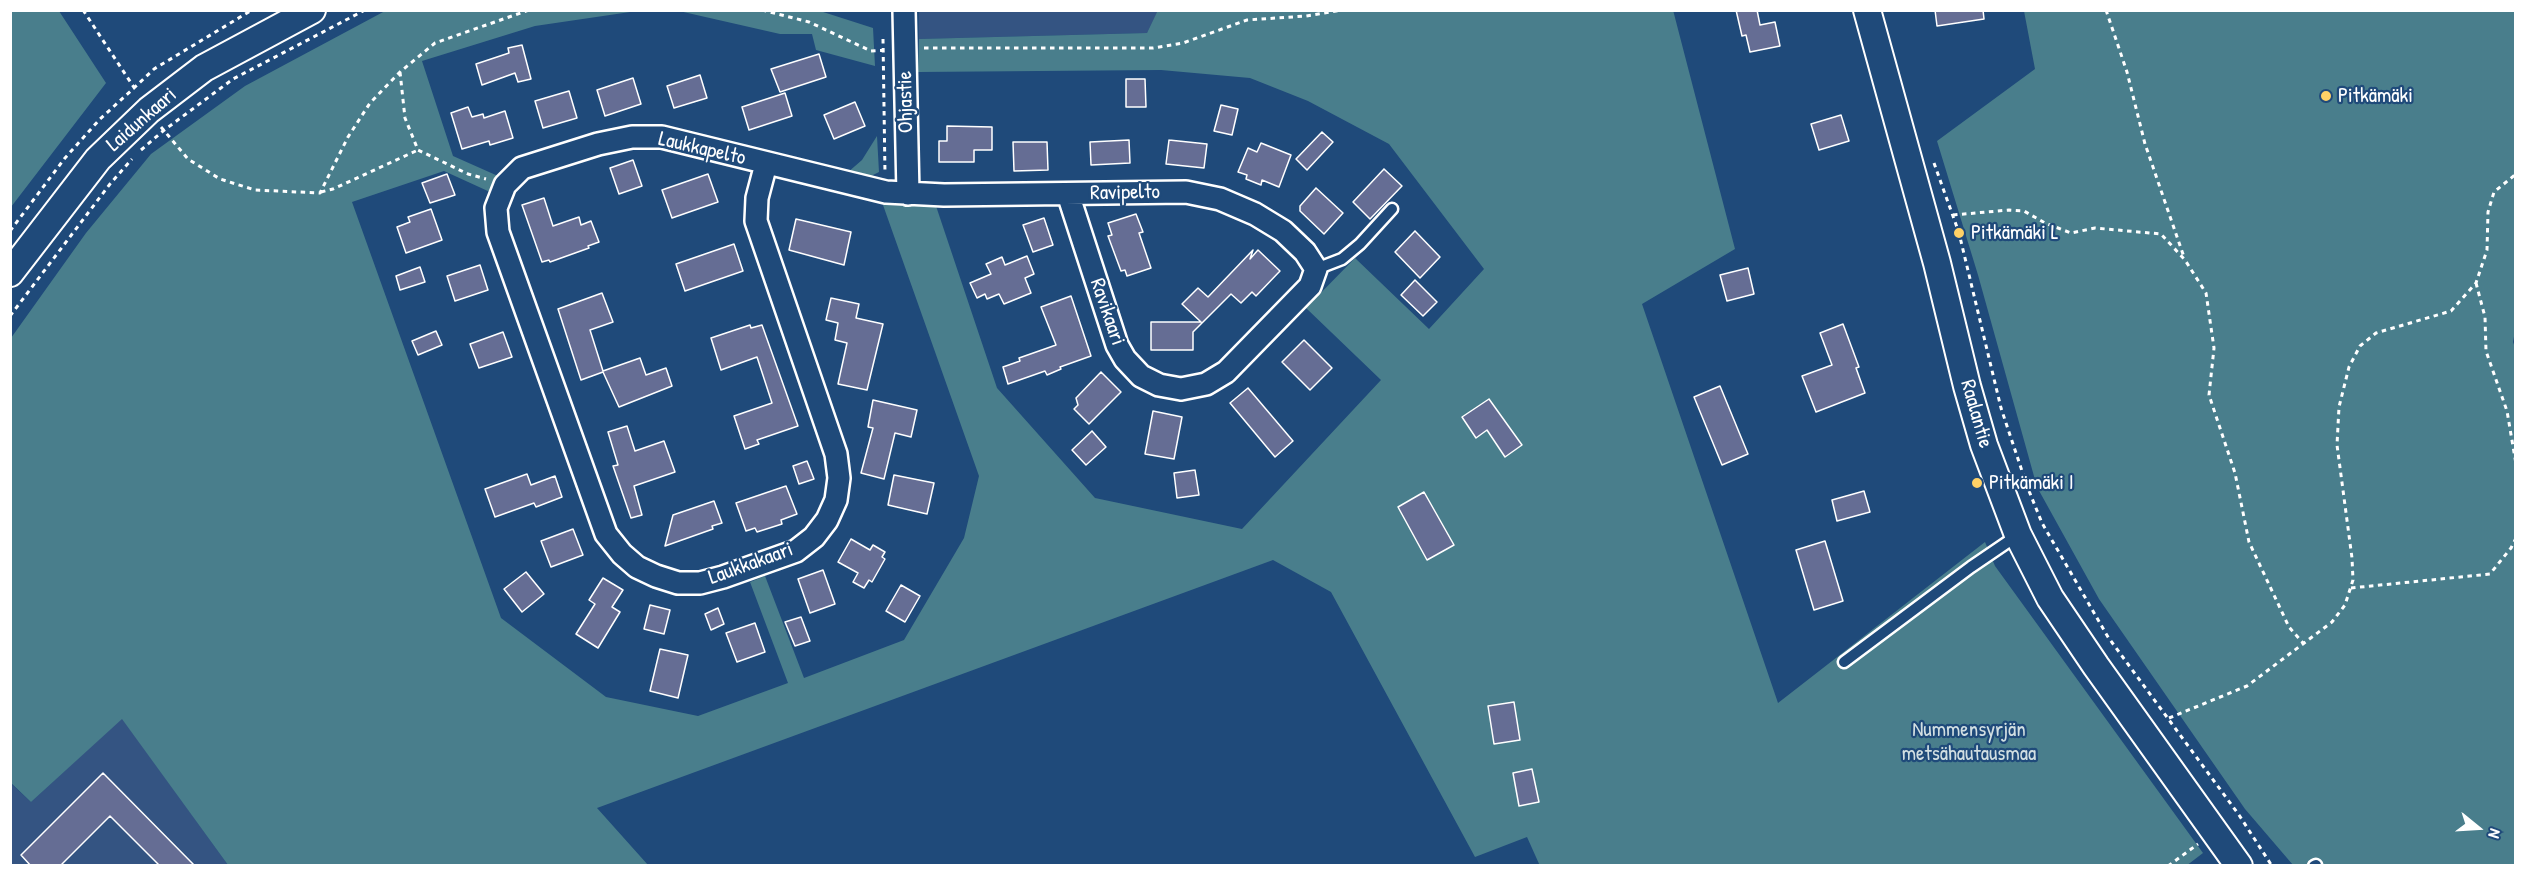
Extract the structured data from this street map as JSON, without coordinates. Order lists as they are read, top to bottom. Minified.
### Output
{"streets":{"street":["Ohjastie","Laidunkaari","Laukkapelto","Ravipelto","Ravikaari","Raalantie","Laukkakaari"]},"crossings":[["Ohjastie","Laukkapelto"],["Ohjastie","Ravipelto"],["Laukkapelto","Ravipelto"],["Laukkapelto","Laukkakaari"],["Ravipelto","Ravikaari"]],"parks":["Nummensyrjän metsähautausmaa"],"places":["Pitkämäki","Pitkämäki L","Pitkämäki I"],"north":"right"}
